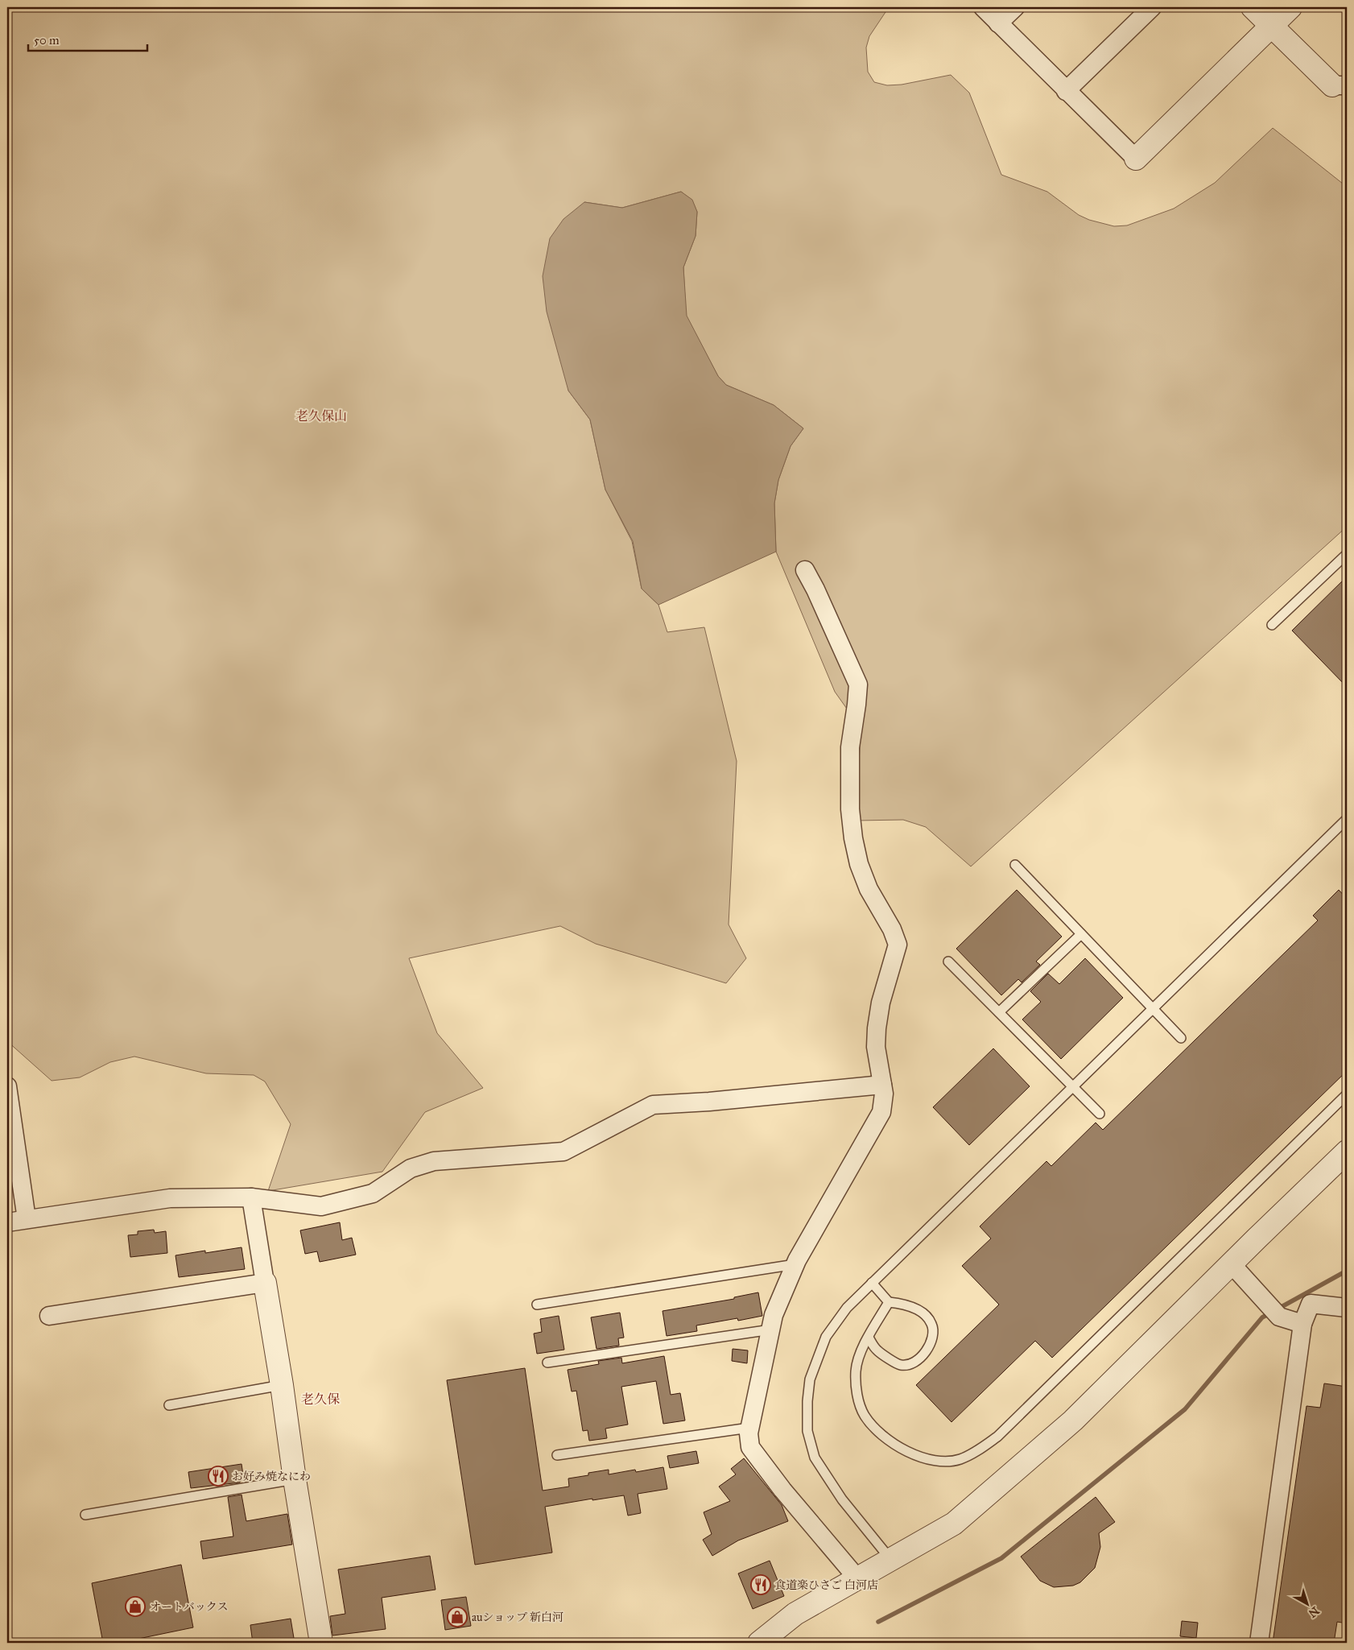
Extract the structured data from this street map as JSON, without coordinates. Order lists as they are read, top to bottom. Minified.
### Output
{"districts":["老久保山","老久保"],"places":{"restaurant":["お好み焼なにわ","食道楽ひさご 白河店"],"shop":["オートバックス","auショップ 新白河"]},"scale_bar":"50 m","north":"bottom right"}
